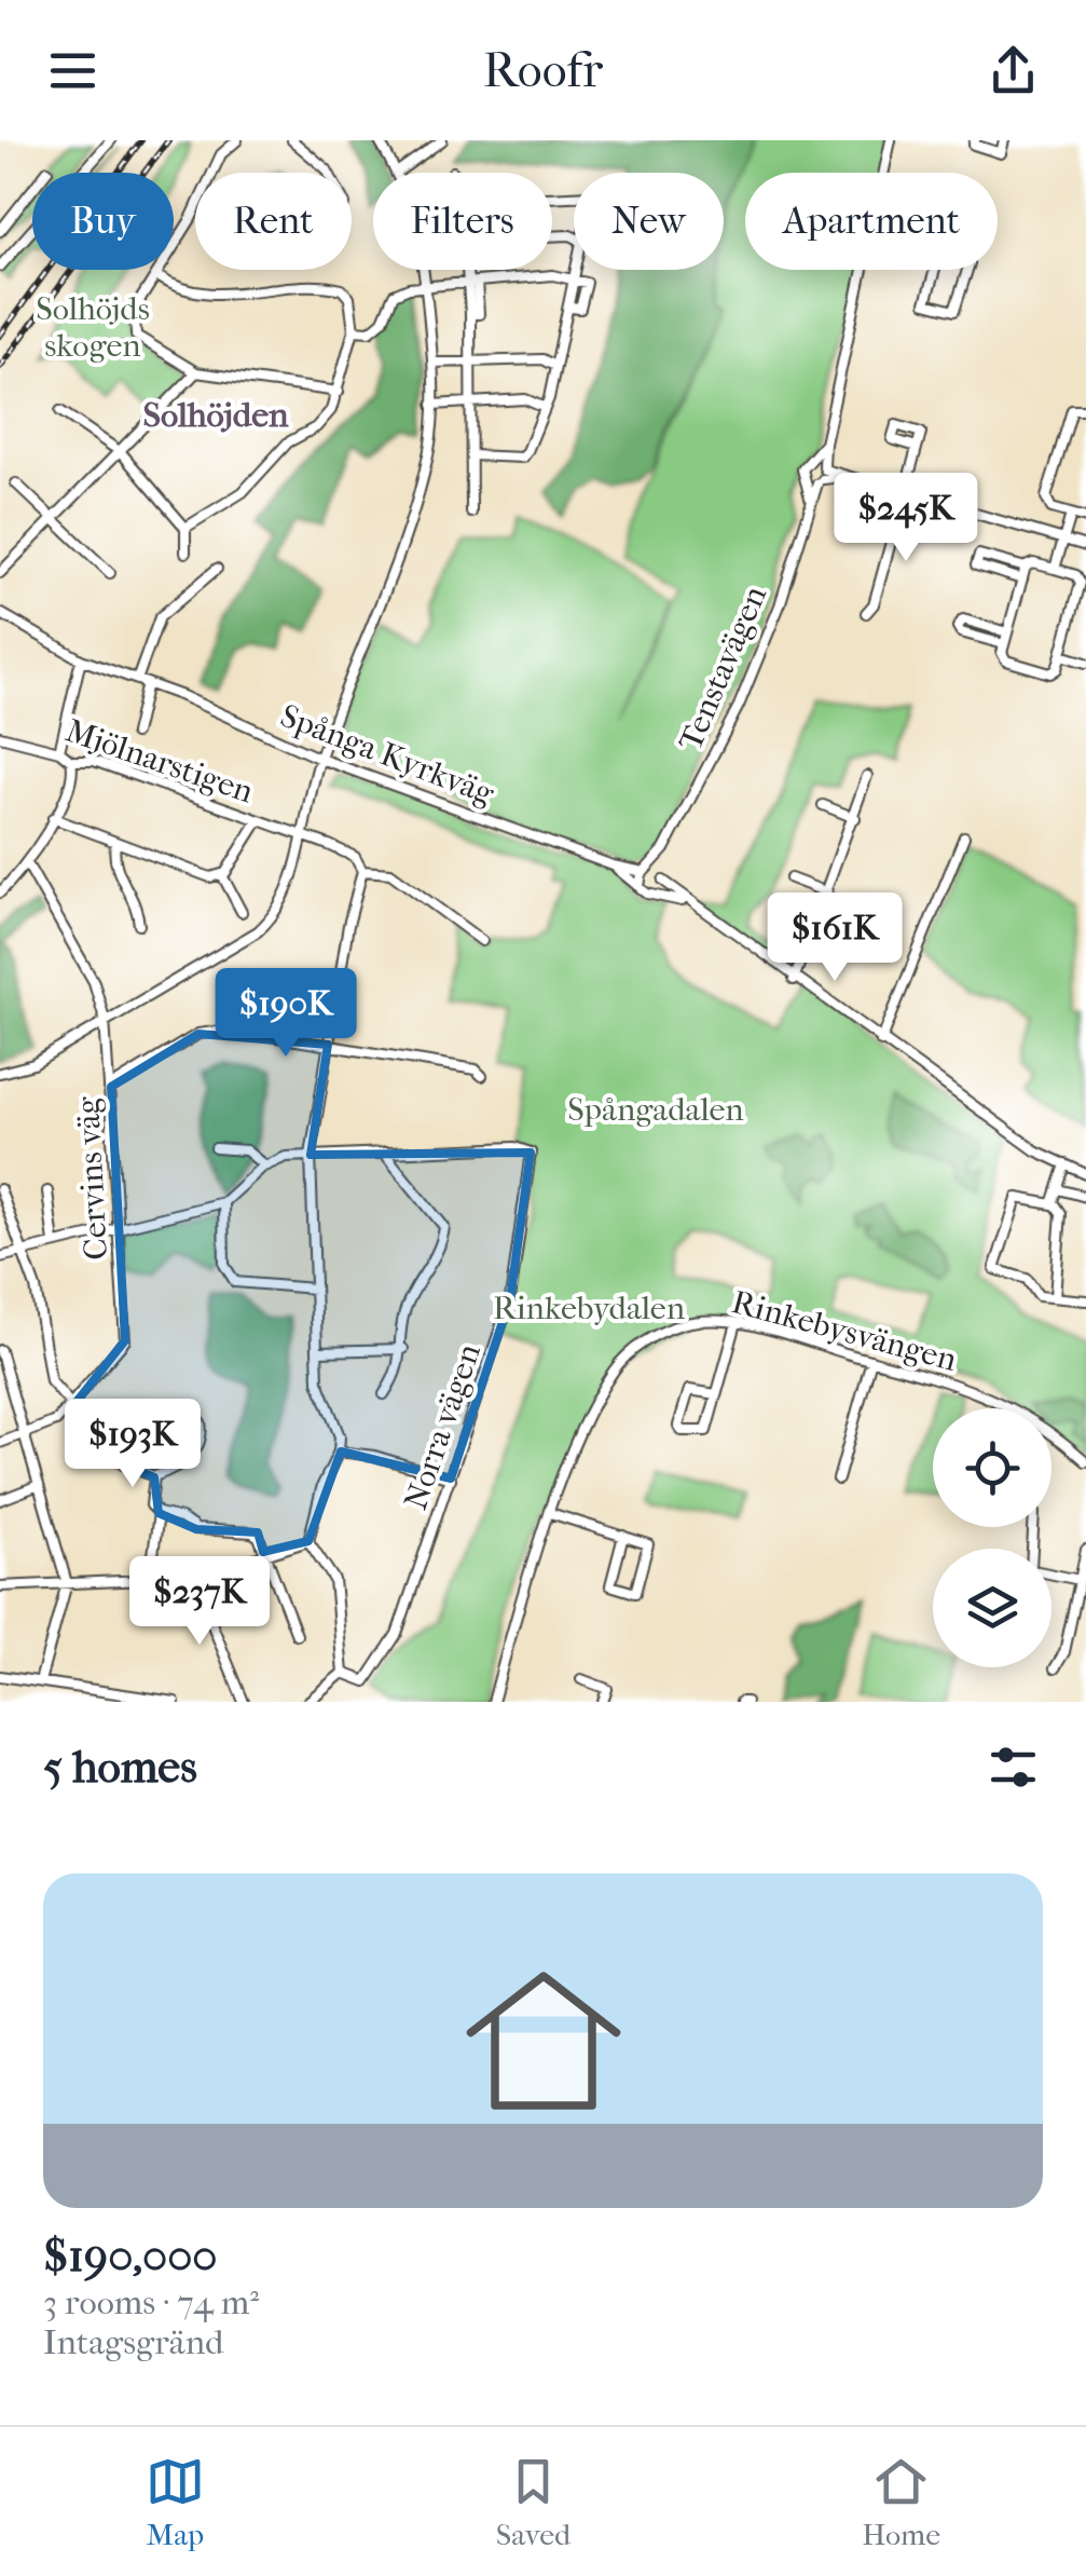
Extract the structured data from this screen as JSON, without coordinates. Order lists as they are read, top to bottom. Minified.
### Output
{"streets":{"street":["Tenstavägen","Spånga Kyrkväg","Mjölnarstigen","Cervins väg","Rinkebysvängen","Norra vägen"]},"crossings":[["Tenstavägen","Spånga Kyrkväg"]],"districts":["Solhöjden"],"parks":["Solhöjds skogen","Spångadalen","Rinkebydalen"],"page":{"header":"Roofr","chip":["Buy","Rent","Filters","New","Apartment"],"price":["$245K","$161K","$190K","$193K","$237K"],"heading":"5 homes","list":[{"name":"$190,000","note":"3 rooms · 74 m² · Intagsgränd"}],"tabs":["Map","Saved","Home"]}}
